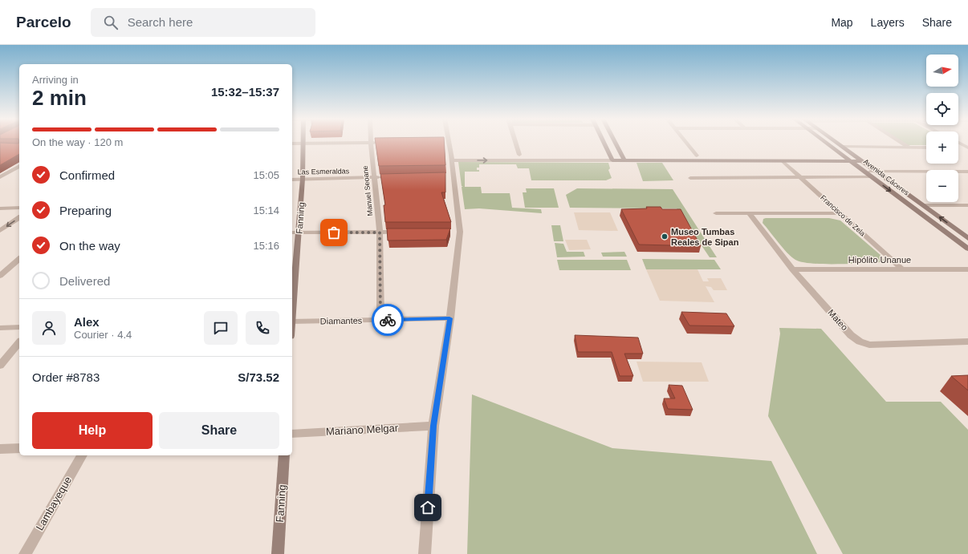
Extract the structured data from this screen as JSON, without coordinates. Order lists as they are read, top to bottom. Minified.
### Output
{"streets":{"street":["Las Esmeraldas","Avenida Cáceres","Manuel Seoane","Francisco de Zela","Fanning","Hipólito Unanue","Mateo","Diamantes","Mariano Melgar","Lambayeque"]},"crossings":[["Las Esmeraldas","Manuel Seoane"],["Las Esmeraldas","Fanning"],["Manuel Seoane","Diamantes"],["Francisco de Zela","Hipólito Unanue"],["Hipólito Unanue","Mateo"]],"places":["Museo Tumbas Reales de Sipan"],"north":"right","page":{"header":"Parcelo","search":"Search here","nav":["Map","Layers","Share"],"map_buttons":["+","−"],"heading":["2 min","Arriving in","15:32–15:37"],"panel":["Alex","Courier · 4.4","Order #8783","S/73.52"],"bar":"On the way · 120 m","list":[["Confirmed","15:05"],["Preparing","15:14"],["On the way","15:16"],"Delivered"],"buttons":["Help","Share"]}}
